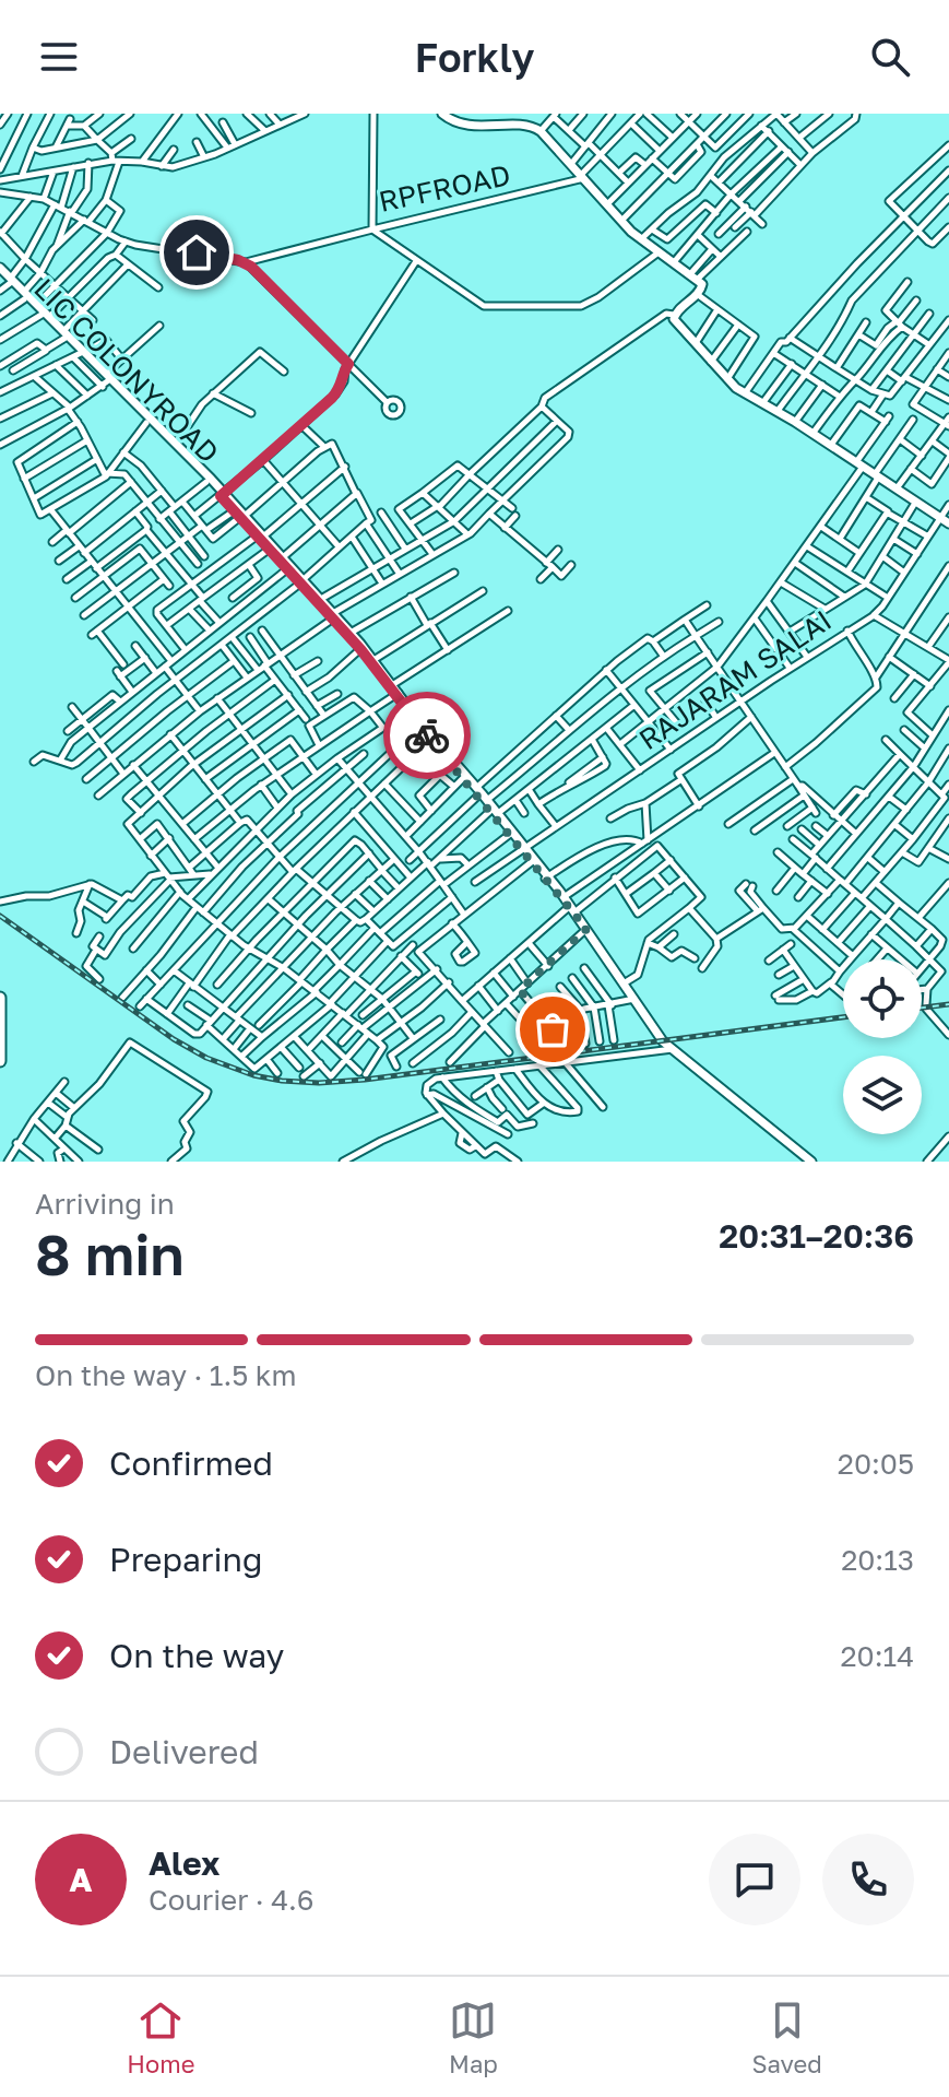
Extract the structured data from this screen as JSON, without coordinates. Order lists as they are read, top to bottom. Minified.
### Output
{"streets":{"main road":["LIC COLONYROAD"],"street":["RPFROAD","RAJARAM SALAI"]},"crossings":[["LIC COLONYROAD","RAJARAM SALAI"]],"page":{"header":"Forkly","heading":["8 min","Arriving in","20:31–20:36"],"panel":["Alex","Courier · 4.6"],"bar":"On the way · 1.5 km","list":[["Confirmed","20:05"],["Preparing","20:13"],["On the way","20:14"],"Delivered"],"round":"A","tabs":["Home","Map","Saved"]}}
